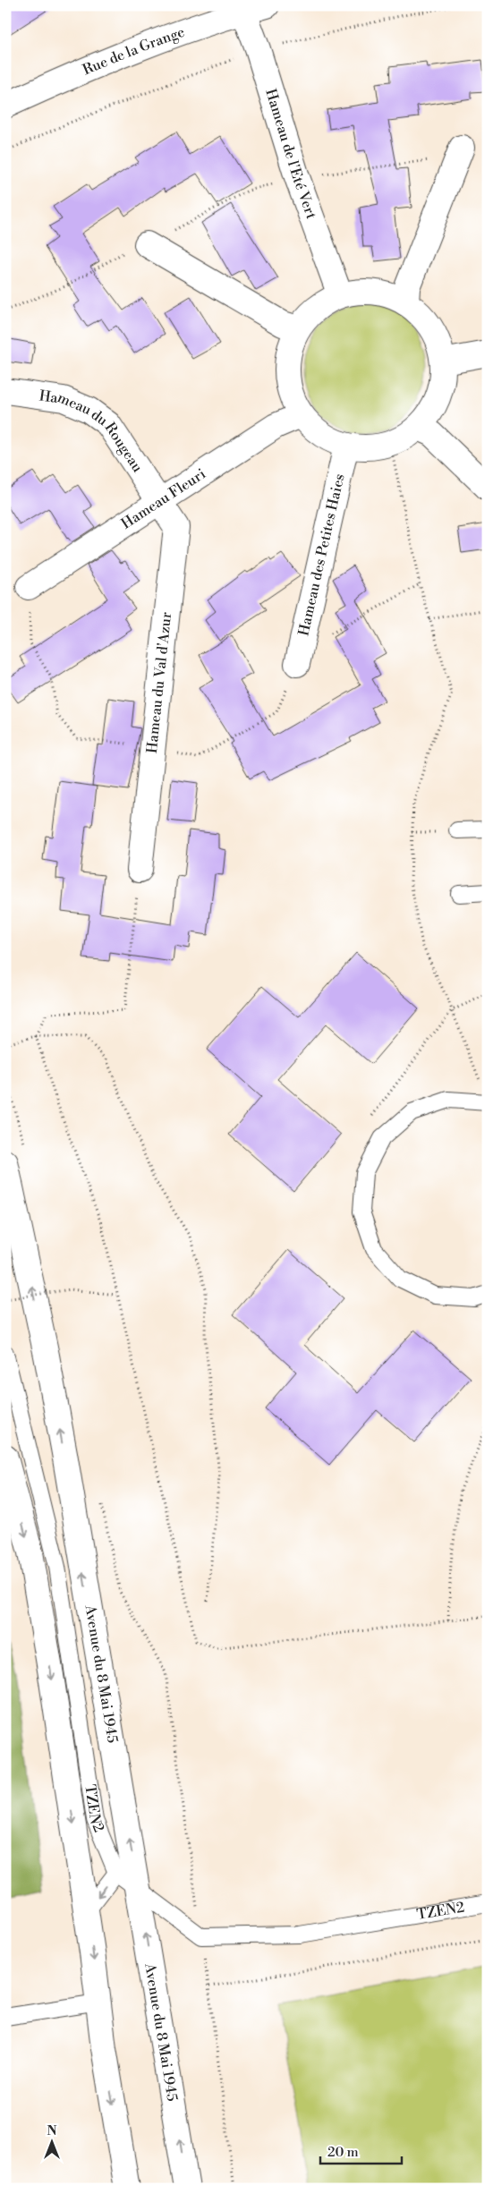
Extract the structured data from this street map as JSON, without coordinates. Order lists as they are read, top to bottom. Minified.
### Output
{"streets":{"street":["Rue de la Grange","Hameau de l'Eté Vert","Hameau du Rougeau","Hameau Fleuri","Hameau des Petites Haies","Hameau du Val d'Azur","Avenue du 8 Mai 1945"],"lane":["TZEN2"]},"crossings":[["Rue de la Grange","Hameau de l'Eté Vert"],["Hameau de l'Eté Vert","Hameau Fleuri"],["Hameau de l'Eté Vert","Hameau des Petites Haies"],["Hameau du Rougeau","Hameau Fleuri"],["Hameau du Rougeau","Hameau du Val d'Azur"],["Hameau Fleuri","Hameau des Petites Haies"],["Hameau Fleuri","Hameau du Val d'Azur"]],"scale_bar":"20 m","north":"top"}
